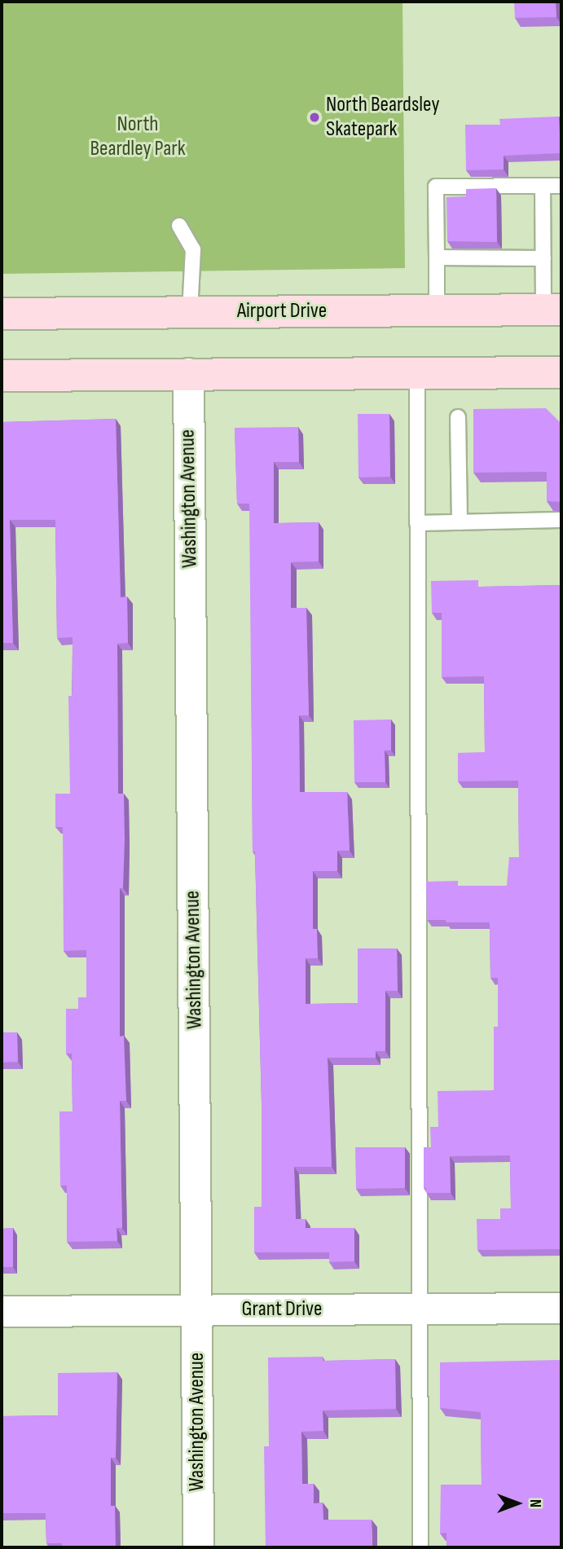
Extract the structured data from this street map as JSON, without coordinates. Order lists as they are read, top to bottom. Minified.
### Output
{"streets":{"main road":["Airport Drive"],"street":["Washington Avenue","Grant Drive"]},"crossings":[["Washington Avenue","Grant Drive"]],"parks":["North Beardley Park"],"places":["North Beardsley Skatepark"],"north":"right"}
